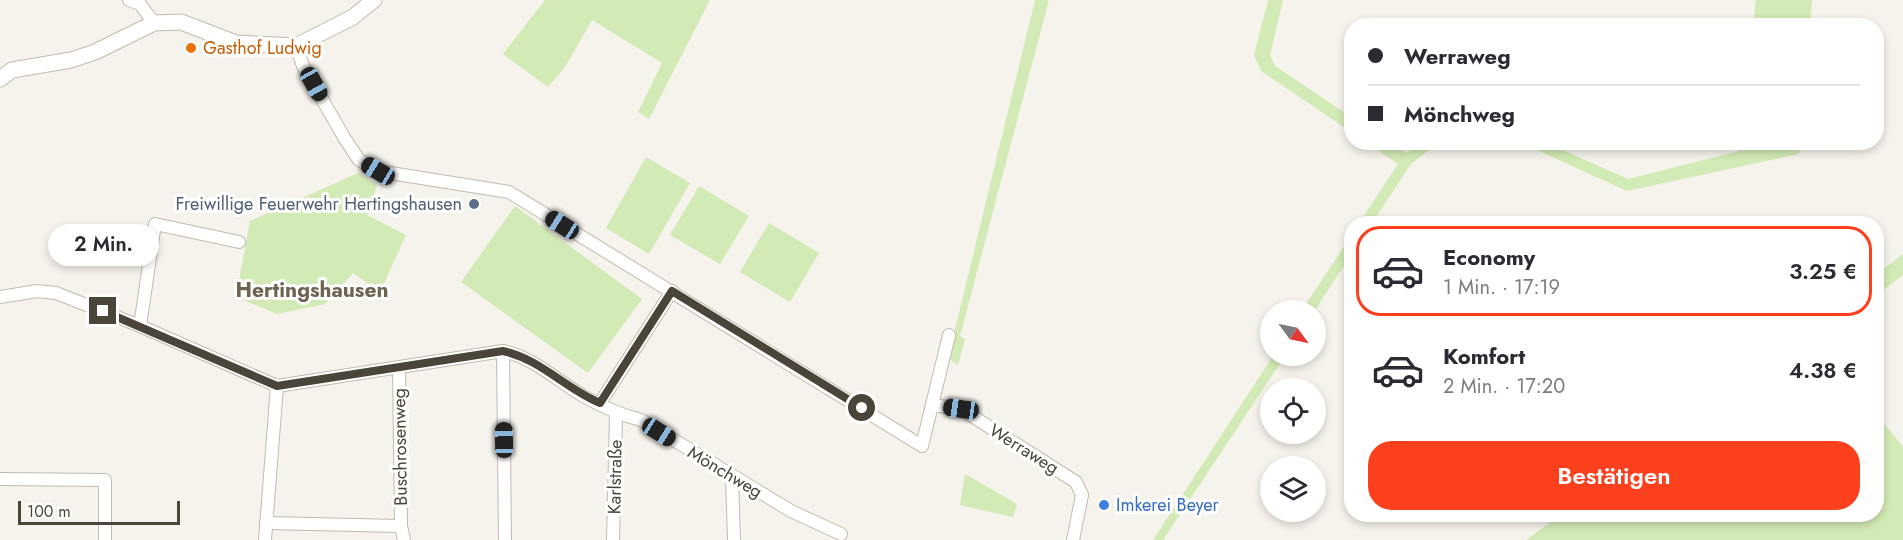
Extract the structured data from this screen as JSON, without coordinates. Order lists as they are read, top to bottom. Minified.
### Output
{"streets":{"street":["Buschrosenweg","Werraweg","Mönchweg","Karlstraße"]},"crossings":[["Buschrosenweg","Mönchweg"],["Mönchweg","Karlstraße"]],"districts":["Hertingshausen"],"places":["Gasthof Ludwig","Freiwillige Feuerwehr Hertingshausen","Imkerei Beyer"],"scale_bar":"100 m","north":"bottom right","page":{"banner":["Werraweg","Mönchweg"],"bubble":"2 Min.","list":[{"name":"Economy","note":"1 Min. · 17:19","value":"3.25 €"},{"name":"Komfort","note":"2 Min. · 17:20","value":"4.38 €"}],"buttons":"Bestätigen","scale":"100 m"}}
